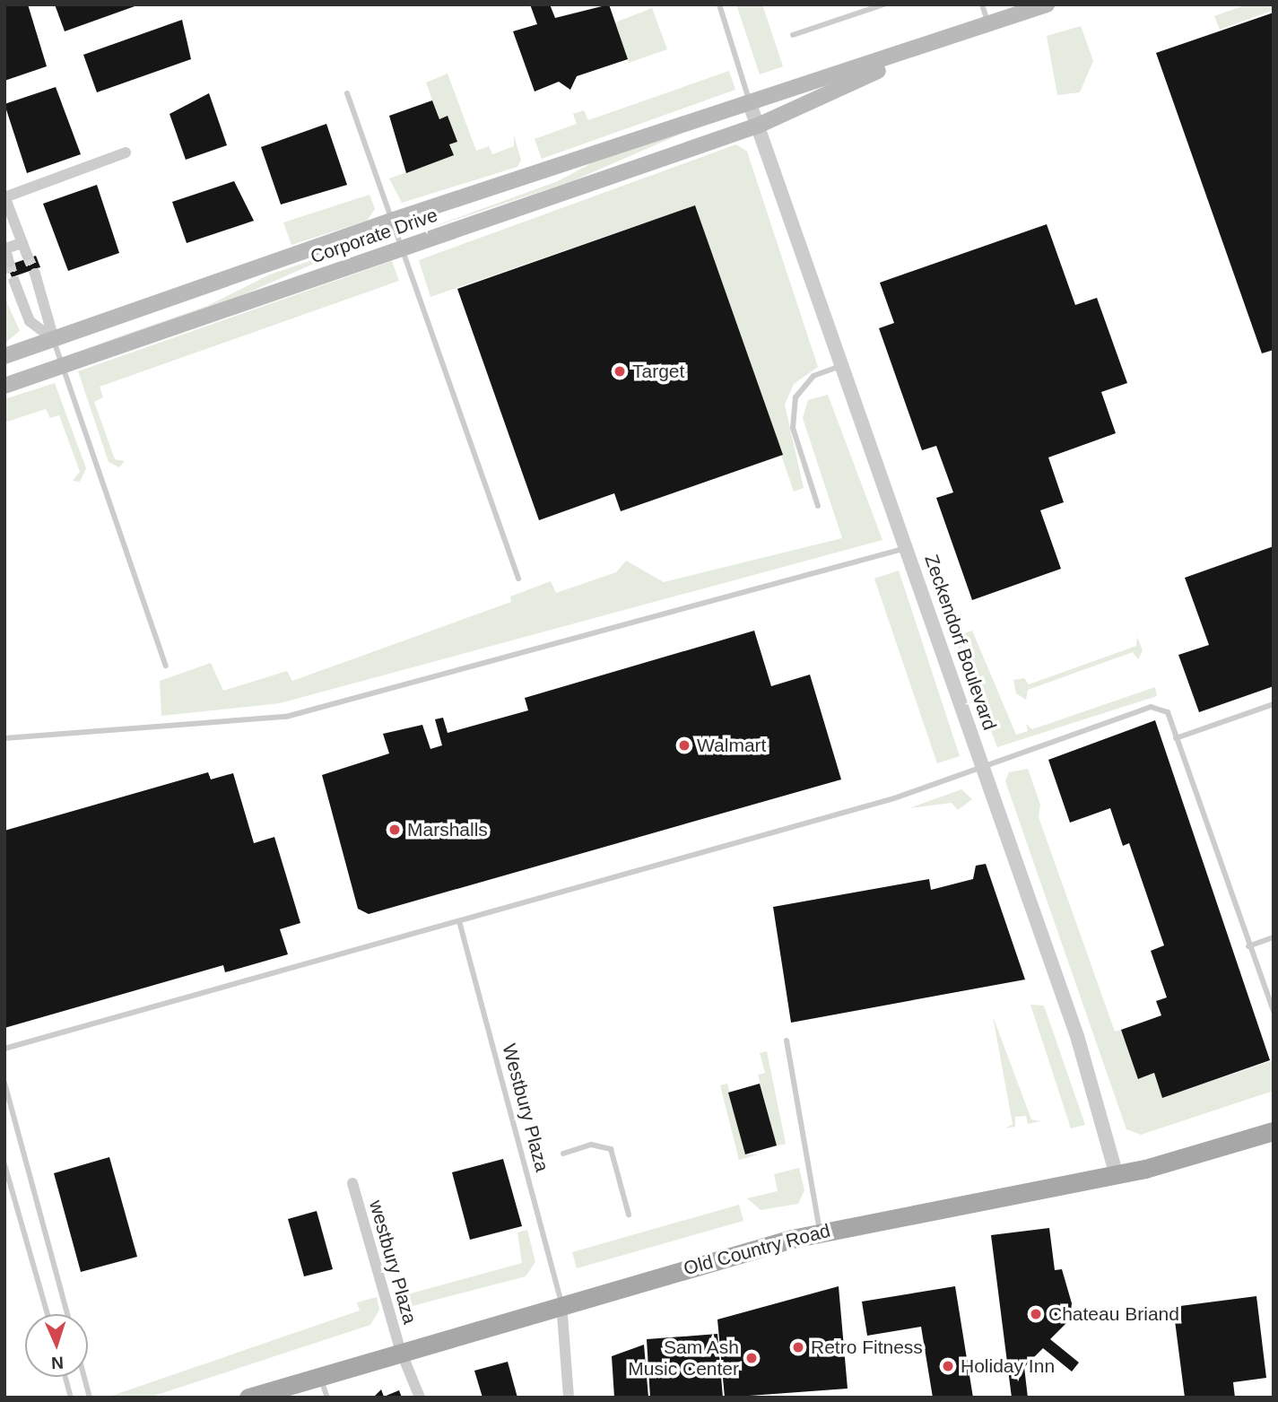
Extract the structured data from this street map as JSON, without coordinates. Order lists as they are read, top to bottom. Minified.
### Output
{"streets":{"main road":["Corporate Drive","Old Country Road"],"street":["Zeckendorf Boulevard","westbury Plaza"],"lane":["Westbury Plaza"]},"crossings":[["Corporate Drive","Zeckendorf Boulevard"],["Zeckendorf Boulevard","Old Country Road"],["Westbury Plaza","Old Country Road"],["Old Country Road","westbury Plaza"]],"places":["Target","Walmart","Marshalls","Chateau Briand","Retro Fitness","Sam Ash Music Center","Holiday Inn"],"north":"bottom"}
